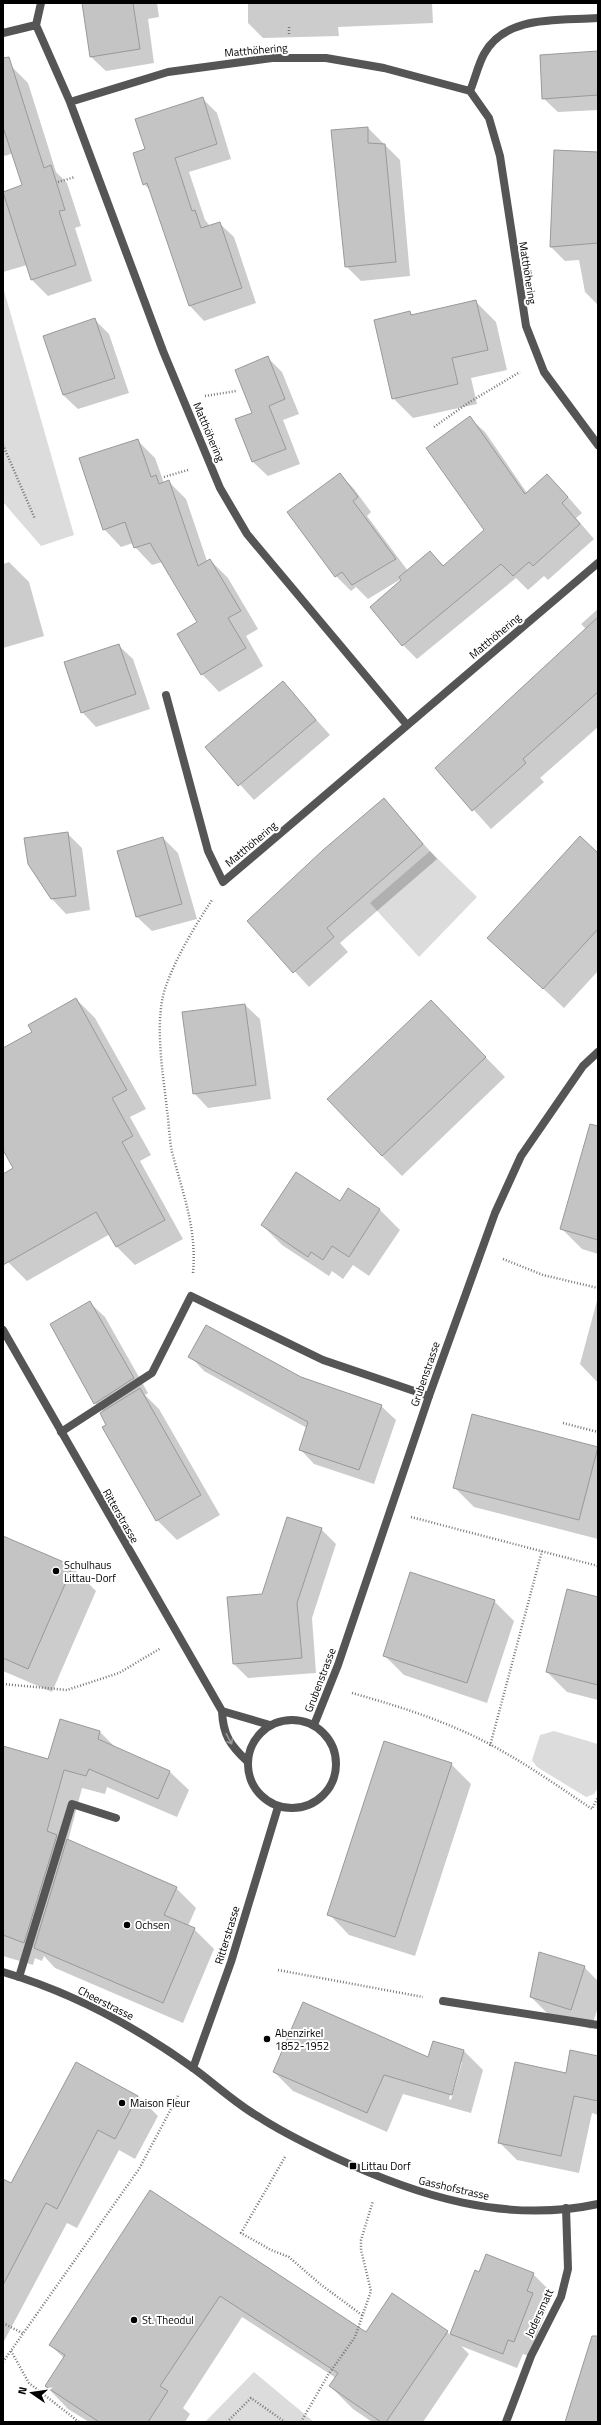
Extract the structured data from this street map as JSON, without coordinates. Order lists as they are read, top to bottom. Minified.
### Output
{"streets":{"street":["Matthöhering","Grubenstrasse","Ritterstrasse","Cheerstrasse","Gasshofstrasse","Jodersmatt"]},"crossings":[["Grubenstrasse","Ritterstrasse"],["Ritterstrasse","Cheerstrasse"],["Ritterstrasse","Gasshofstrasse"],["Cheerstrasse","Gasshofstrasse"],["Gasshofstrasse","Jodersmatt"]],"places":{"other":["Schulhaus Littau-Dorf","Ochsen","Abenzirkel 1852-1952","Maison Fleur","St. Theodul"],"transit":["Littau Dorf"]},"north":"left"}
